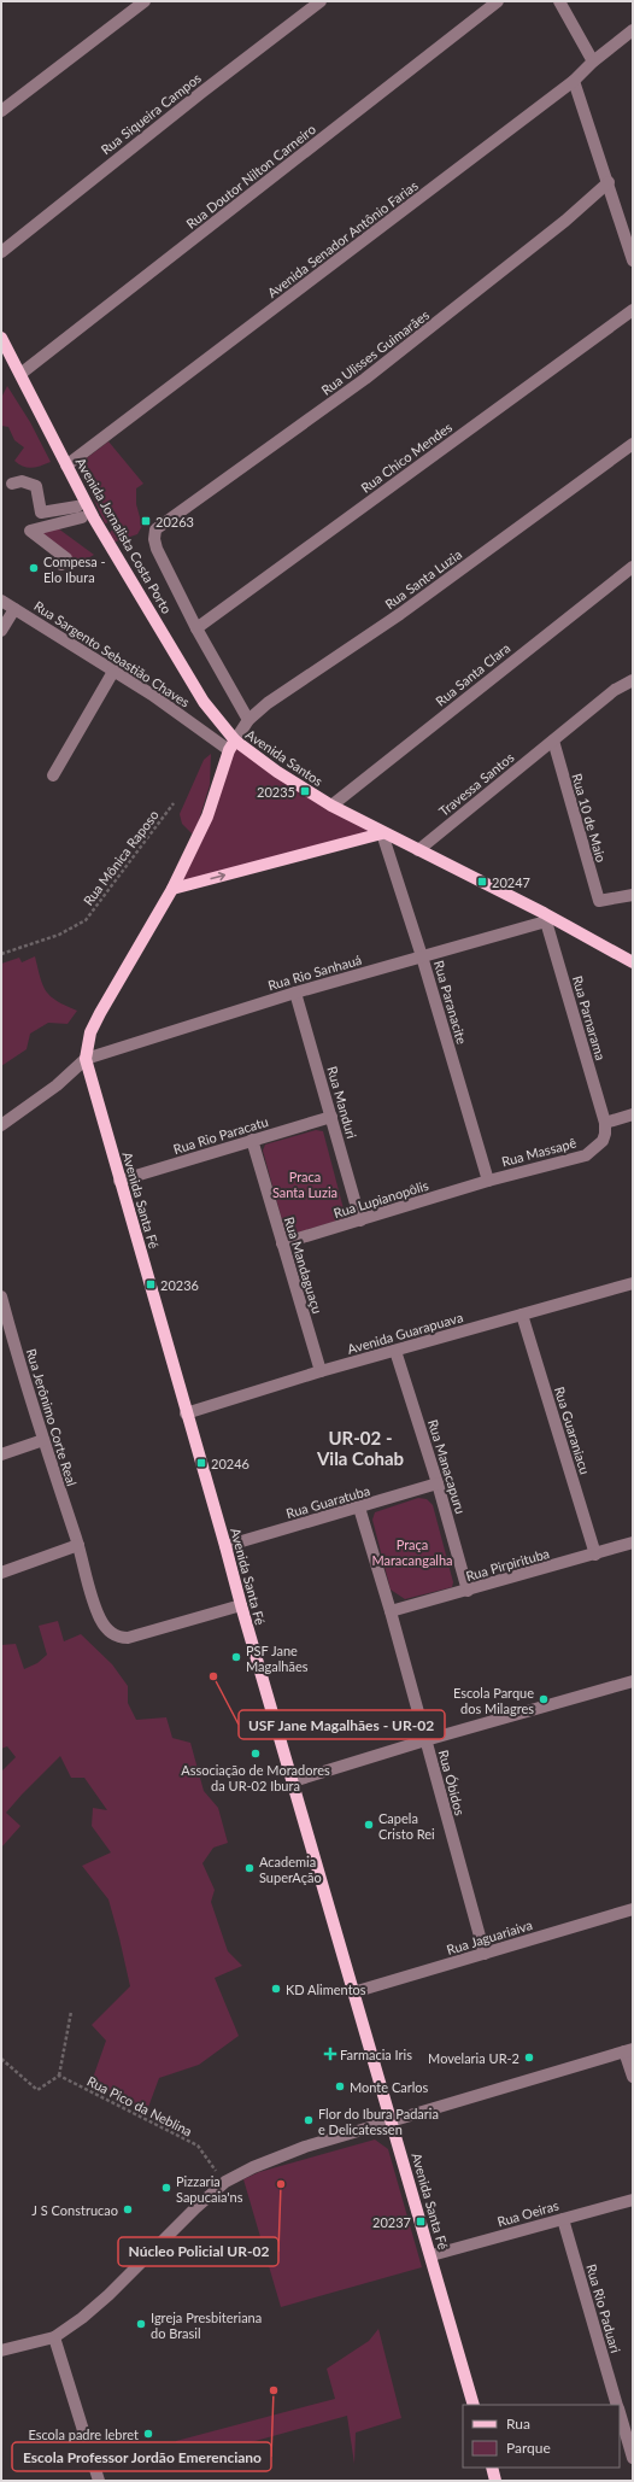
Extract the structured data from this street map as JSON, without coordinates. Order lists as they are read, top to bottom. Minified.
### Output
{"streets":{"main road":["Avenida Jornalista Costa Porto","Avenida Santos","Avenida Santa Fé"],"street":["Rua Siqueira Campos","Rua Doutor Nilton Carneiro","Avenida Senador Antônio Farias","Rua Ulisses Guimarães","Rua Chico Mendes","Rua Santa Luzia","Rua Sargento Sebastião Chaves","Rua Santa Clara","Travessa Santos","Rua 10 de Maio","Rua Rio Sanhauá","Rua Paranacite","Rua Parnarama","Rua Manduri","Rua Rio Paracatu","Rua Massapê","Rua Lupianopôlis","Rua Mandaguaçu","Avenida Guarapuava","Rua Jerônimo Corte Real","Rua Guaraniacu","Rua Manacapuru","Rua Guaratuba","Rua Pirpirituba","Rua Óbidos","Rua Jaguariaiva","Rua Oeiras","Rua Rio Paduari"],"path":["Rua Mônica Raposo","Rua Pico da Neblina"]},"crossings":[["Rua Doutor Nilton Carneiro","Avenida Jornalista Costa Porto"],["Avenida Senador Antônio Farias","Avenida Jornalista Costa Porto"],["Rua Ulisses Guimarães","Rua Chico Mendes"],["Avenida Jornalista Costa Porto","Rua Santa Luzia"],["Avenida Jornalista Costa Porto","Rua Sargento Sebastião Chaves"],["Avenida Jornalista Costa Porto","Avenida Santos"],["Rua Santa Luzia","Rua Sargento Sebastião Chaves"],["Rua Santa Luzia","Avenida Santos"],["Rua Sargento Sebastião Chaves","Avenida Santos"],["Rua Santa Clara","Avenida Santos"],["Avenida Santos","Travessa Santos"],["Avenida Santos","Rua Rio Sanhauá"],["Avenida Santos","Rua Paranacite"],["Avenida Santos","Rua Parnarama"],["Avenida Santos","Avenida Santa Fé"],["Travessa Santos","Rua 10 de Maio"],["Rua Rio Sanhauá","Rua Paranacite"],["Rua Rio Sanhauá","Rua Parnarama"],["Rua Rio Sanhauá","Rua Manduri"],["Rua Rio Sanhauá","Avenida Santa Fé"],["Rua Paranacite","Rua Massapê"],["Rua Paranacite","Rua Lupianopôlis"],["Rua Parnarama","Rua Massapê"],["Rua Manduri","Rua Rio Paracatu"],["Rua Manduri","Rua Lupianopôlis"],["Rua Rio Paracatu","Avenida Santa Fé"],["Rua Rio Paracatu","Rua Mandaguaçu"],["Rua Massapê","Rua Lupianopôlis"],["Rua Lupianopôlis","Rua Mandaguaçu"],["Avenida Santa Fé","Avenida Guarapuava"],["Avenida Santa Fé","Rua Jerônimo Corte Real"],["Avenida Santa Fé","Rua Guaratuba"],["Avenida Santa Fé","Rua Jaguariaiva"],["Avenida Santa Fé","Rua Oeiras"],["Rua Mandaguaçu","Avenida Guarapuava"],["Avenida Guarapuava","Rua Guaraniacu"],["Avenida Guarapuava","Rua Manacapuru"],["Rua Guaraniacu","Rua Pirpirituba"],["Rua Manacapuru","Rua Guaratuba"],["Rua Manacapuru","Rua Pirpirituba"],["Rua Guaratuba","Rua Óbidos"],["Rua Pirpirituba","Rua Óbidos"],["Rua Óbidos","Rua Jaguariaiva"],["Rua Oeiras","Rua Rio Paduari"]],"districts":["UR-02 - Vila Cohab"],"parks":["Praca Santa Luzia","Praça Maracangalha"],"places":{"transit":["20263","20235","20247","20236","20246","20237"],"other":["Compesa - Elo Ibura","PSF Jane Magalhães","USF Jane Magalhães - UR-02","Escola Parque dos Milagres","Associação de Moradores da UR-02 Ibura","Capela Cristo Rei","Academia SuperAção","KD Alimentos","Movelaria UR-2","Monte Carlos","Flor do Ibura Padaria e Delicatessen","Núcleo Policial UR-02","Pizzaria Sapucaia'ns","J S Construcao","Igreja Presbiteriana do Brasil","Escola Professor Jordão Emerenciano","Escola padre lebret"],"health":["Farmacia Iris"]},"legend":["Rua","Parque"]}
